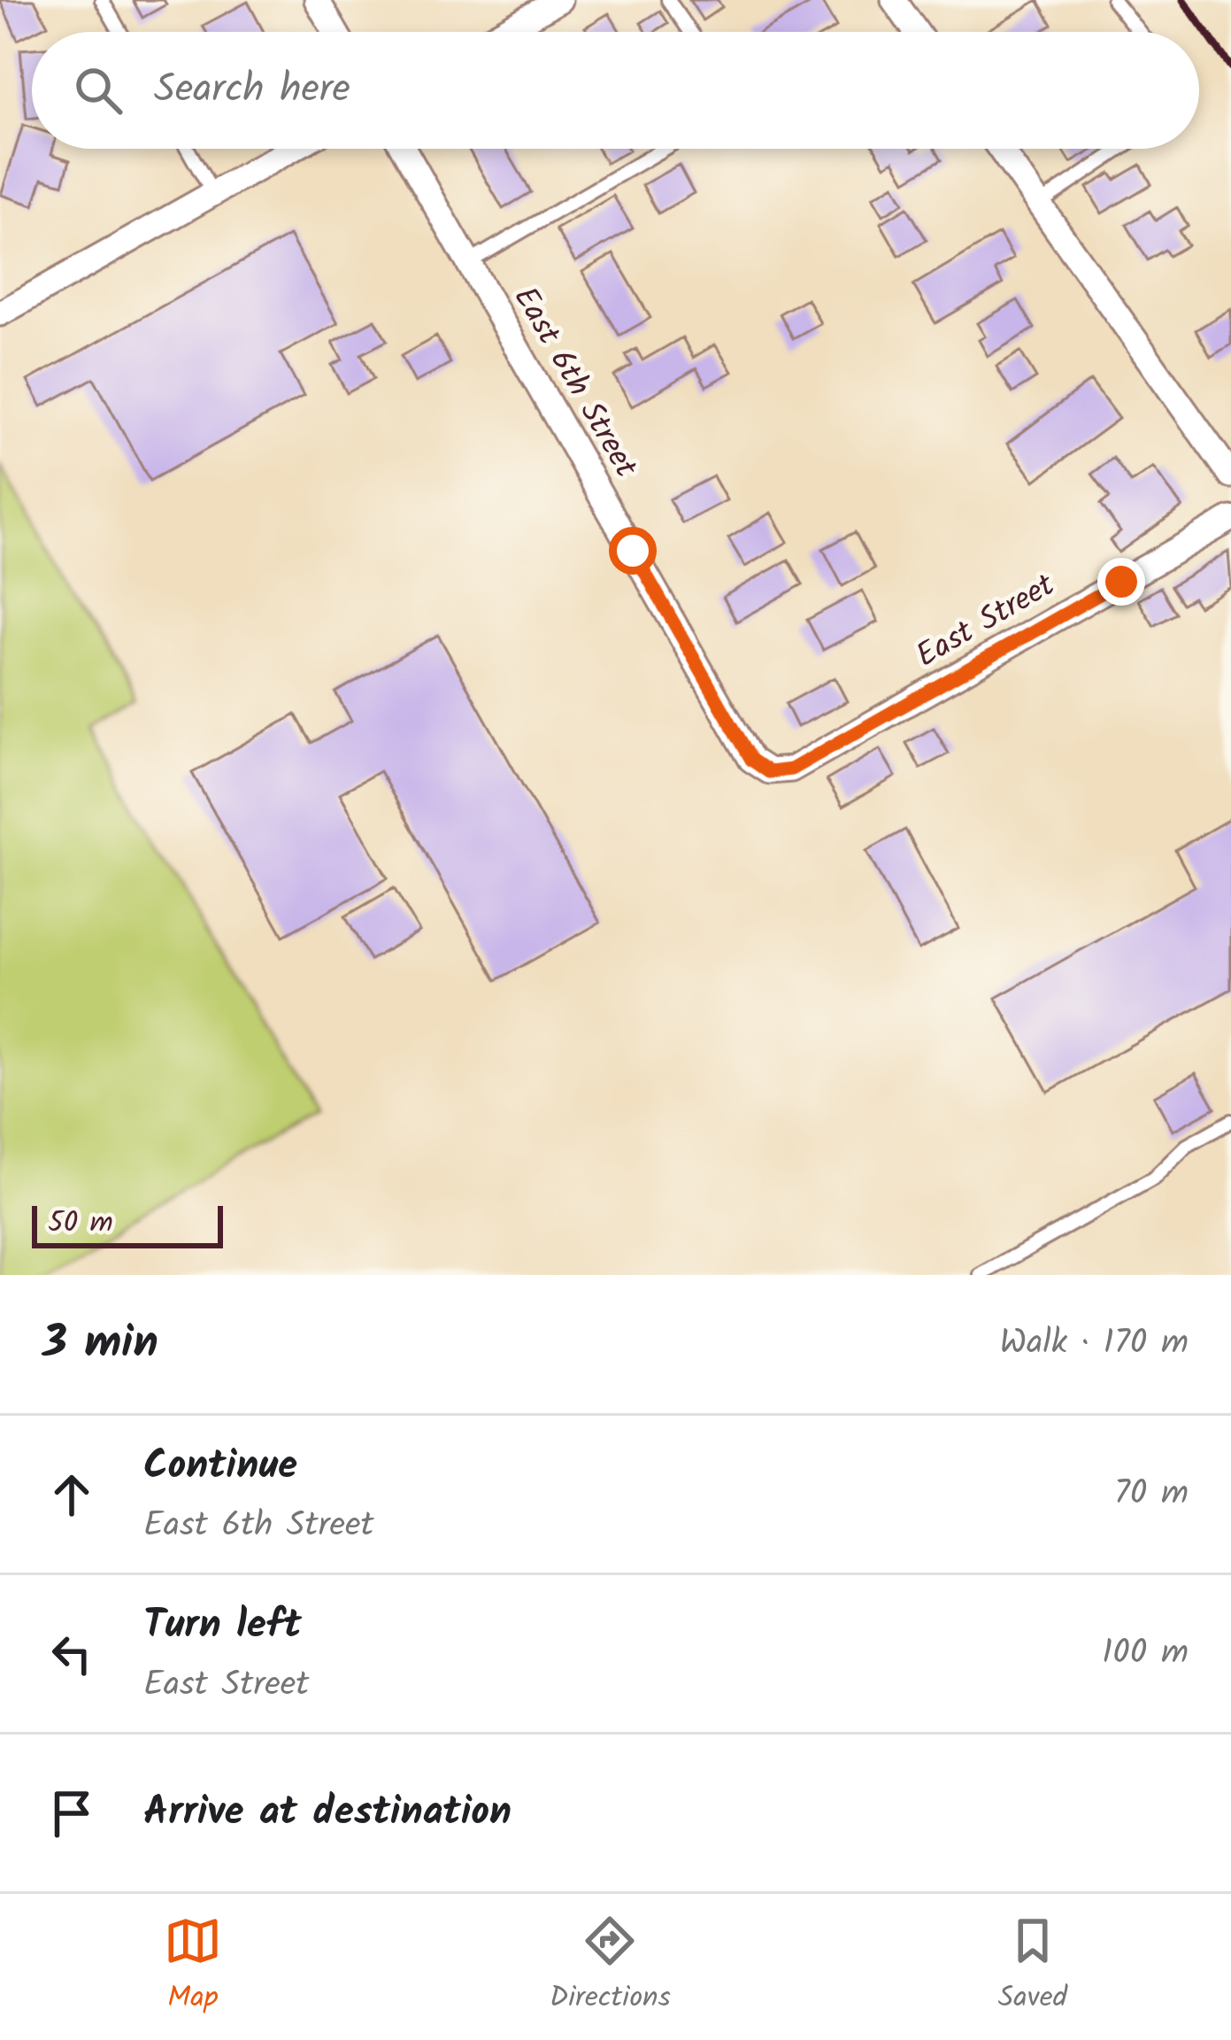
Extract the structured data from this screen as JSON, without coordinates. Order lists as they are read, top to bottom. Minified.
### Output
{"streets":{"street":["East 6th Street","East Street"]},"crossings":[["East 6th Street","East Street"]],"scale_bar":"50 m","page":{"search":"Search here","scale":"50 m","heading":["3 min","Walk · 170 m"],"list":[["Continue","East 6th Street","70 m"],["Turn left","East Street","100 m"],"Arrive at destination"],"nav":["Map","Directions","Saved"]}}
